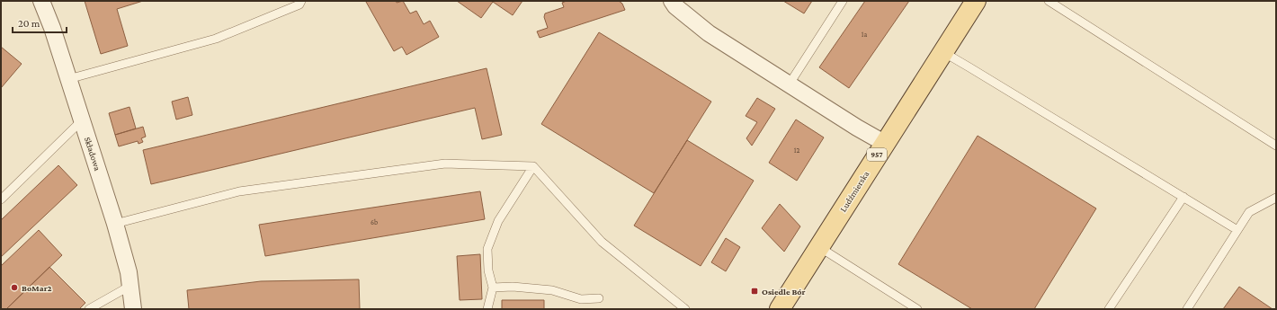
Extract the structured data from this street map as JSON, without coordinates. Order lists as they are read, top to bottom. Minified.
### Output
{"streets":{"main road":["957","Ludźmierska"],"street":["Składowa"]},"places":{"other":["BoMar2"],"transit":["Osiedle Bór"]},"house_numbers":["1a","12","6b"],"scale_bar":"20 m"}
